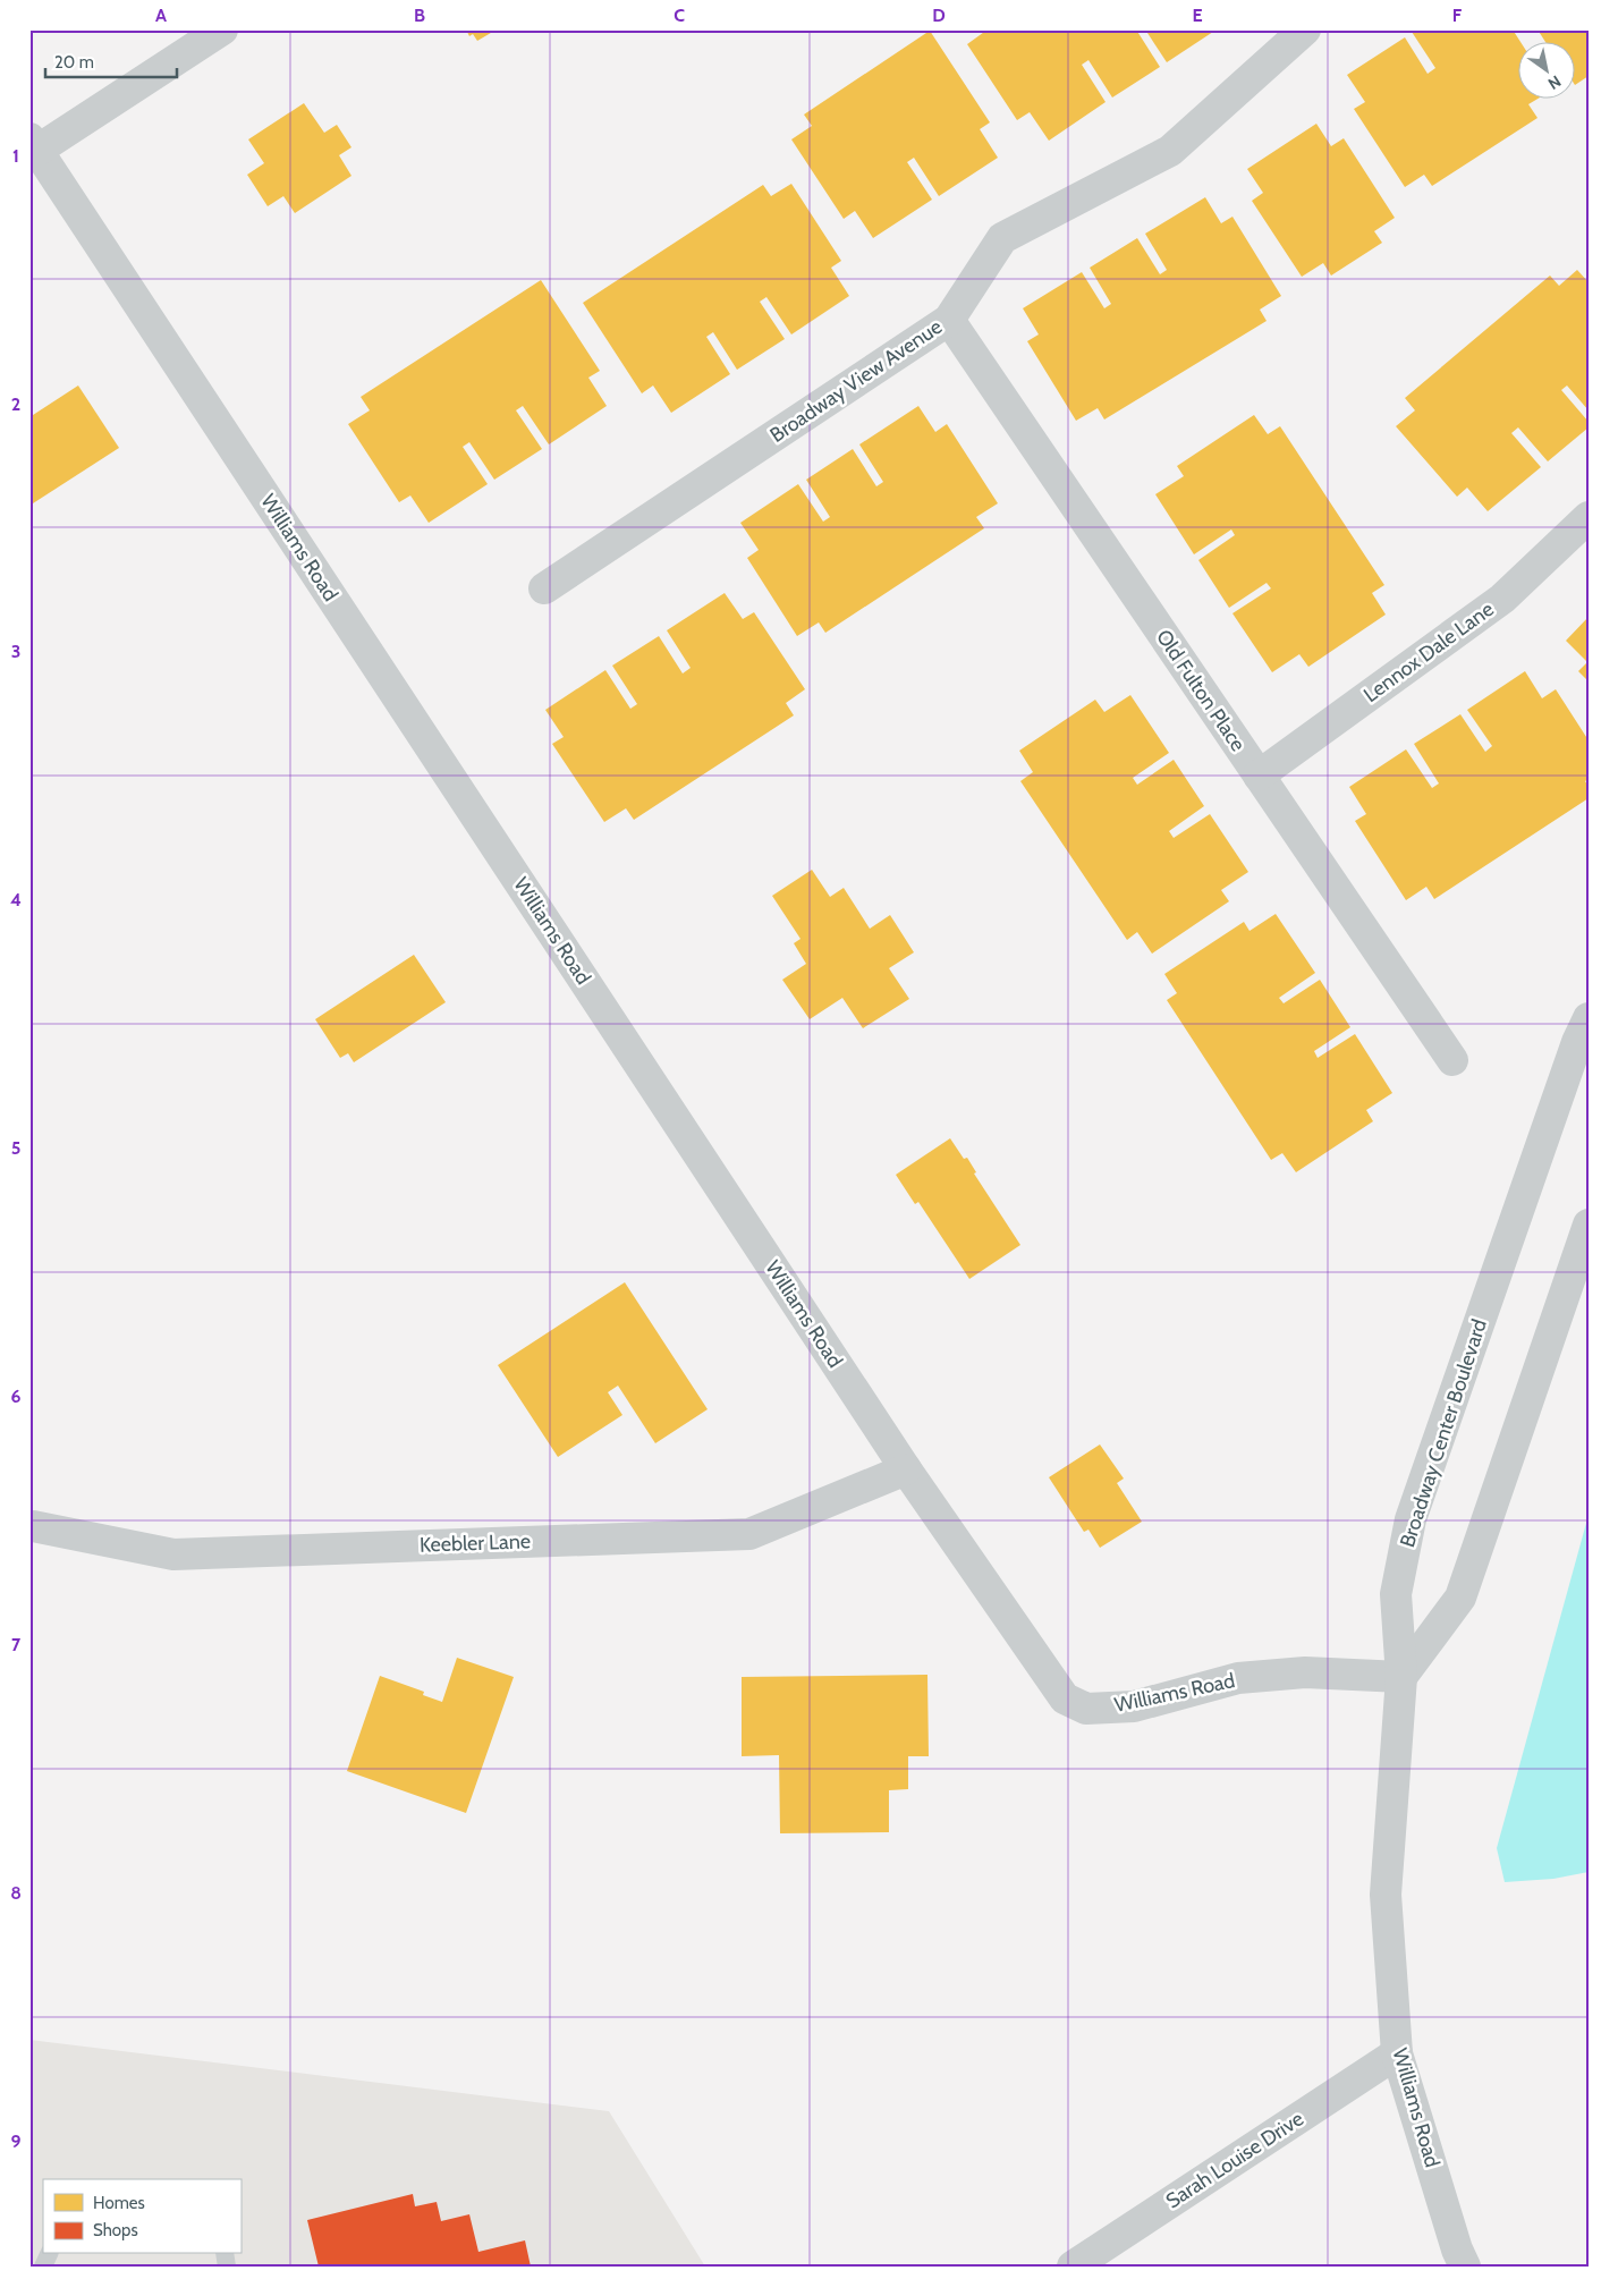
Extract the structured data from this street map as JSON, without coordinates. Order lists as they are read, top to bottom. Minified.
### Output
{"streets":{"street":["Broadway View Avenue","Williams Road","Lennox Dale Lane","Old Fulton Place","Broadway Center Boulevard","Keebler Lane","Sarah Louise Drive"]},"crossings":[["Broadway View Avenue","Old Fulton Place"],["Williams Road","Broadway Center Boulevard"],["Williams Road","Keebler Lane"],["Williams Road","Sarah Louise Drive"],["Lennox Dale Lane","Old Fulton Place"]],"legend":["Homes","Shops"],"scale_bar":"20 m","north":"bottom right","grid":{"columns":["A","B","C","D","E","F"],"rows":["1","2","3","4","5","6","7","8","9"]}}
